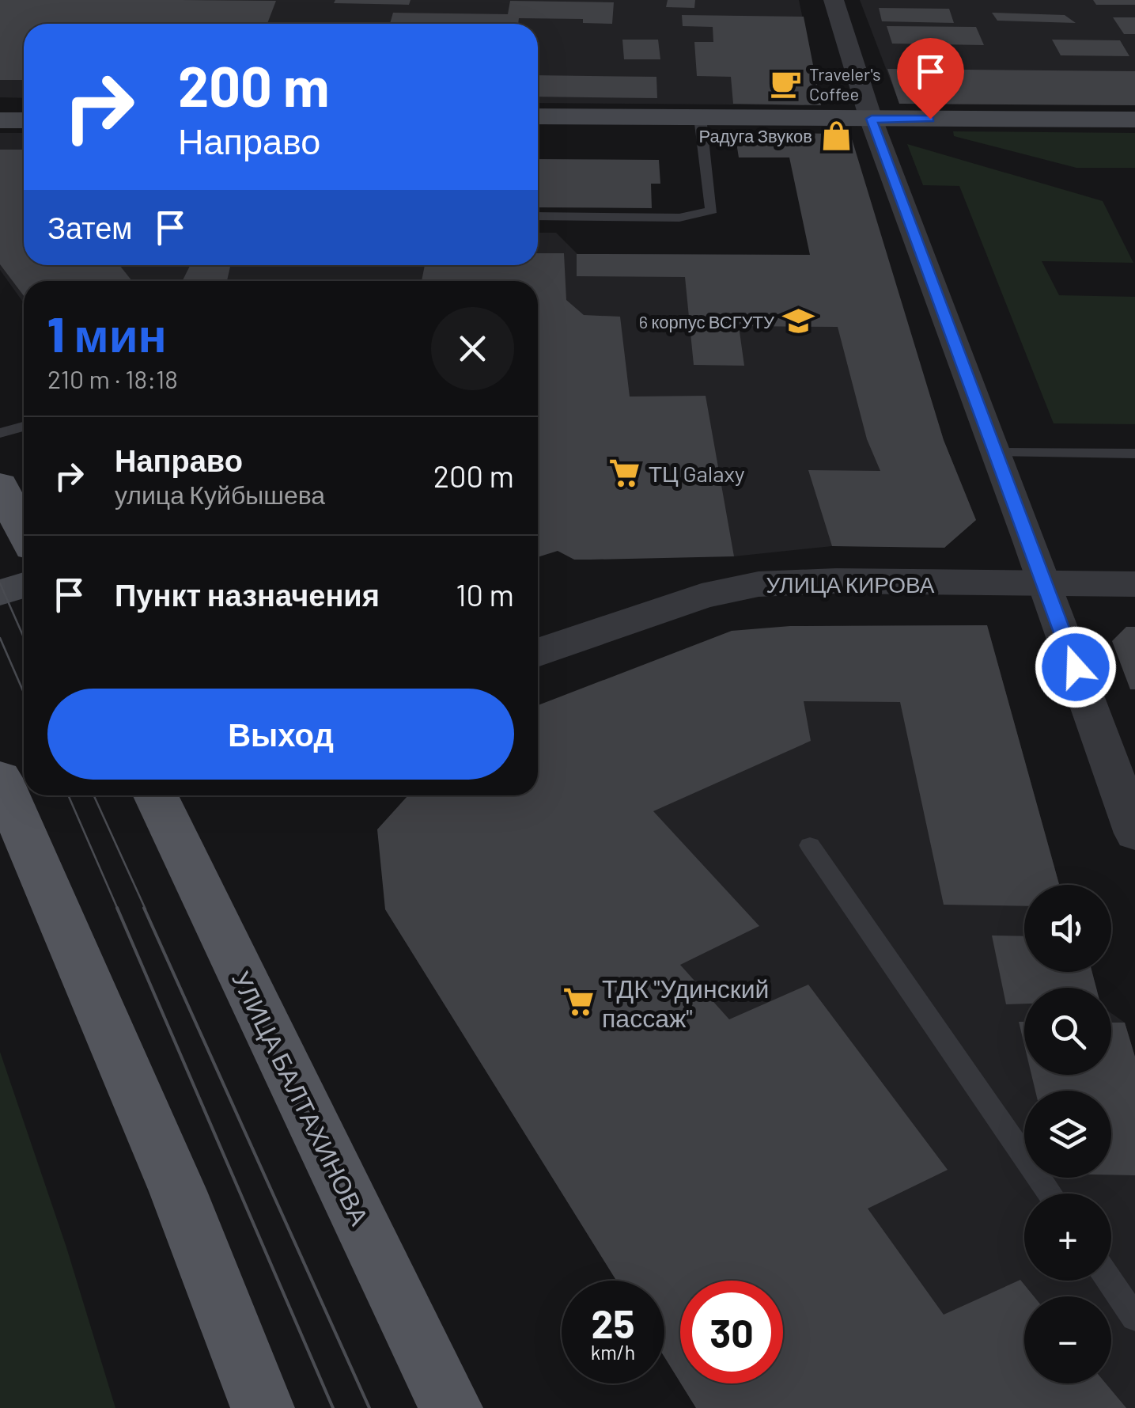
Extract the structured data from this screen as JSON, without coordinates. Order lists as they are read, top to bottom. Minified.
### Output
{"streets":{"main road":["УЛИЦА БАЛТАХИНОВА"],"street":["УЛИЦА КИРОВА"]},"places":{"cafe":["Traveler's Coffee"],"shop":["Радуга Звуков"],"school or university":["6 корпус ВСГУТУ"],"supermarket":["ТЦ Galaxy","ТДК \"Удинский пассаж\""]},"page":{"turn":["200 m","Направо"],"then":"Затем","heading":["1 мин","210 m · 18:18"],"list":[{"name":"Направо","note":"улица Куйбышева","value":"200 m"},{"name":"Пункт назначения","value":"10 m"}],"buttons":"Выход","map_buttons":["+","−"],"speed":"25 km/h","limit":"30"}}
